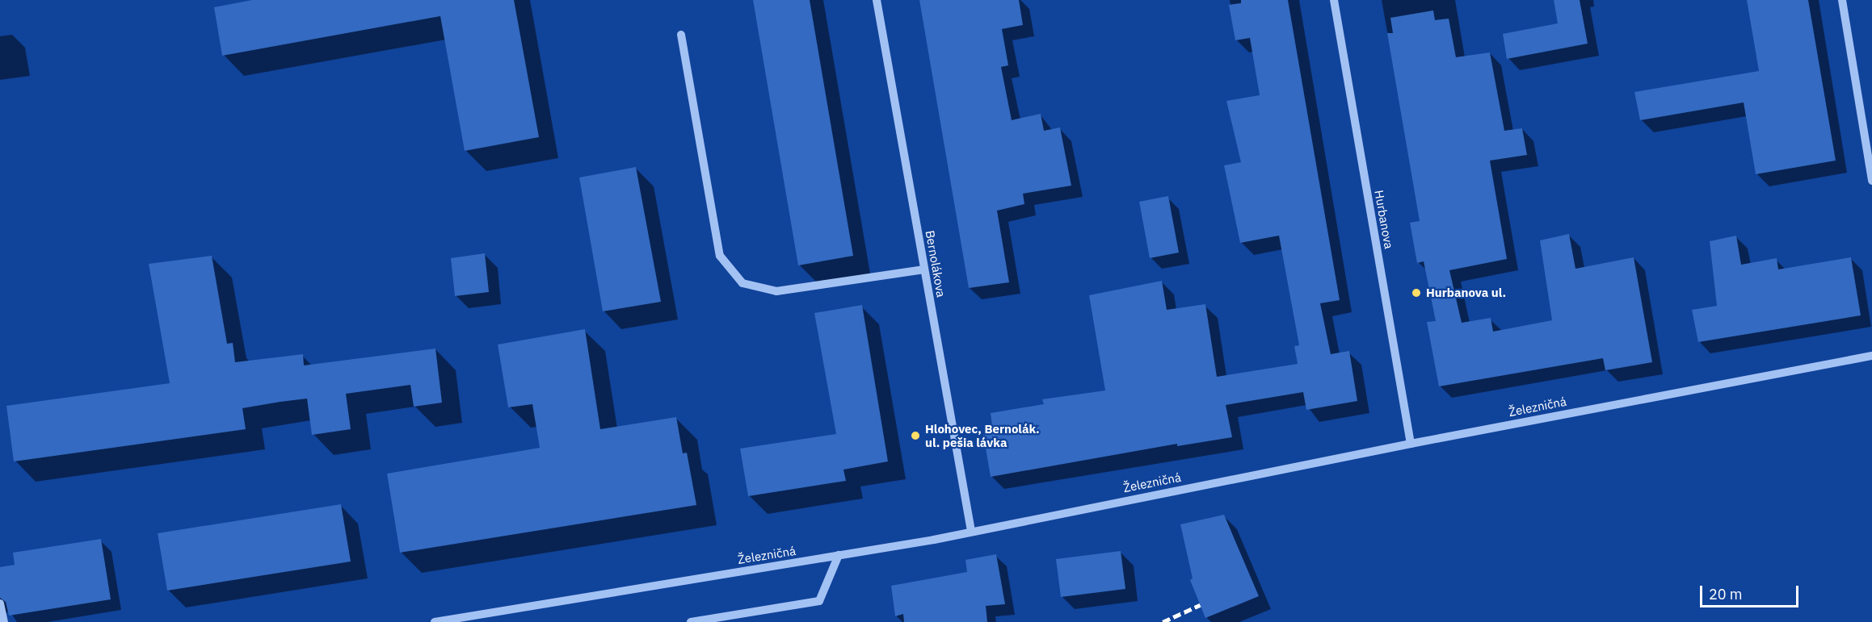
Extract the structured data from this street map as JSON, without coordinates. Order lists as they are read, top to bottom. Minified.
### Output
{"streets":{"street":["Hurbanova","Bernolákova","Železničná"]},"crossings":[["Hurbanova","Železničná"],["Bernolákova","Železničná"]],"places":["Hurbanova ul.","Hlohovec, Bernolák. ul. pešia lávka"],"scale_bar":"20 m"}
